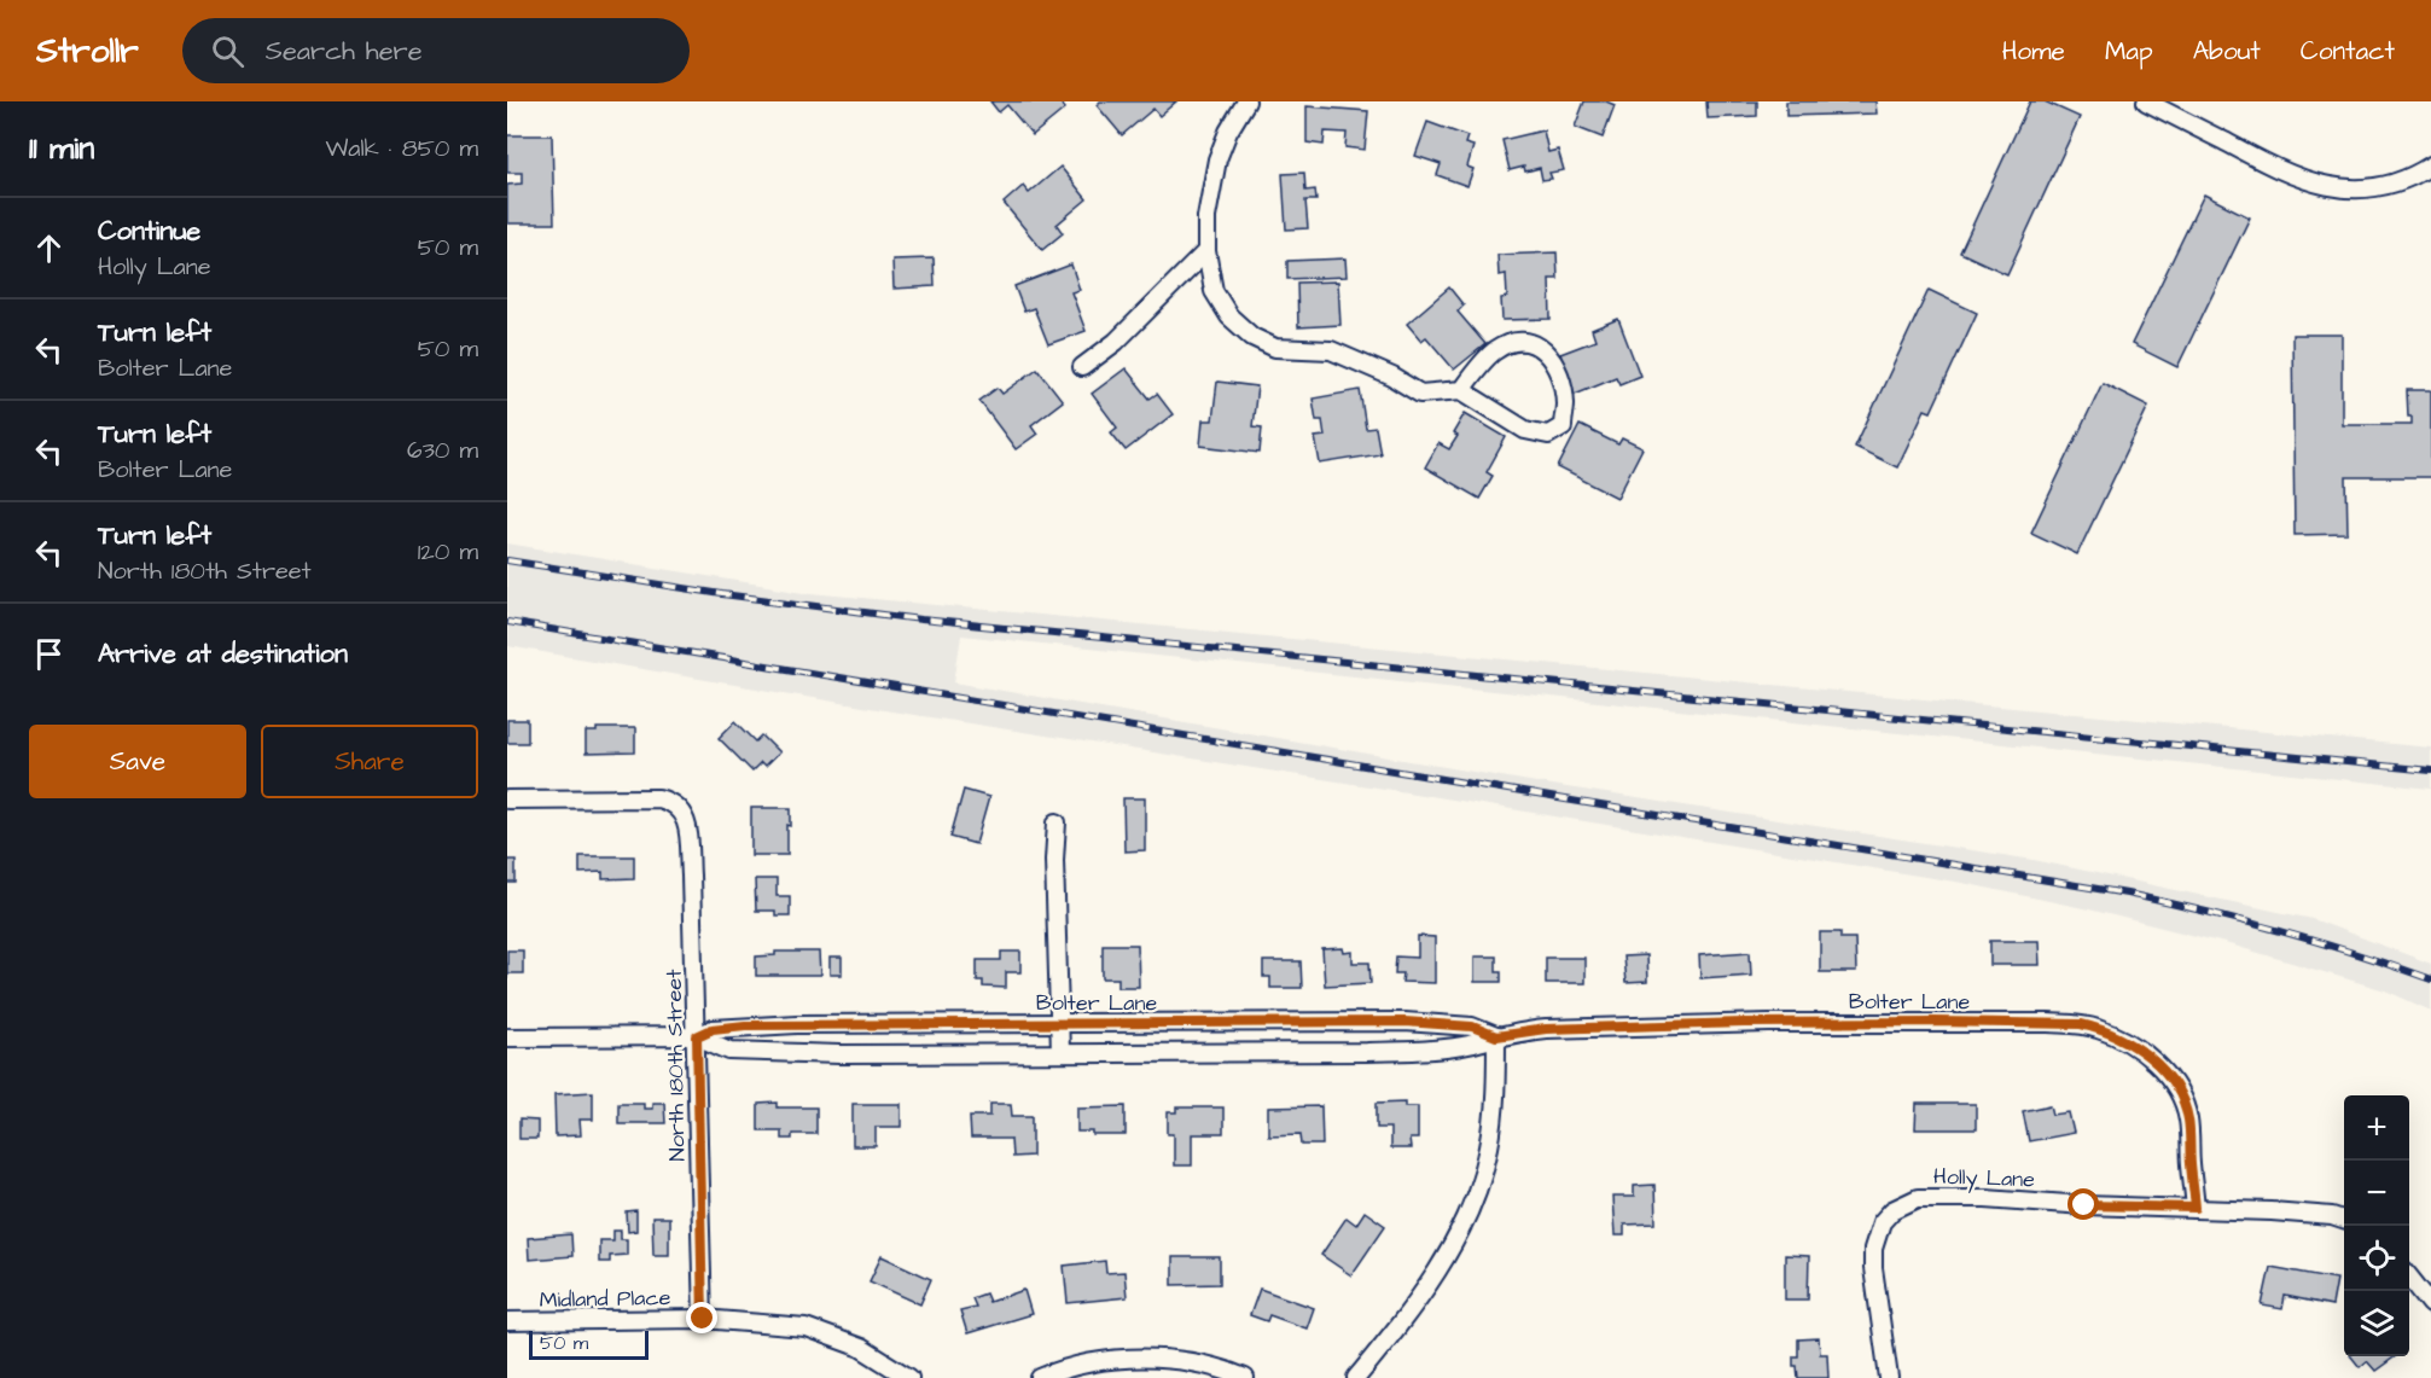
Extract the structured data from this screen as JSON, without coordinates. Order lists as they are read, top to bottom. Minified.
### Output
{"streets":{"street":["Bolter Lane","North 180th Street","Holly Lane","Midland Place"]},"crossings":[["Bolter Lane","North 180th Street"],["Bolter Lane","Holly Lane"],["North 180th Street","Midland Place"]],"scale_bar":"50 m","page":{"header":"Strollr","search":"Search here","nav":["Home","Map","About","Contact"],"heading":["11 min","Walk · 850 m"],"list":[["Continue","Holly Lane","50 m"],["Turn left","Bolter Lane","50 m"],["Turn left","Bolter Lane","630 m"],["Turn left","North 180th Street","120 m"],"Arrive at destination"],"buttons":["Save","Share"],"map_buttons":["+","−"],"scale":"50 m"}}
